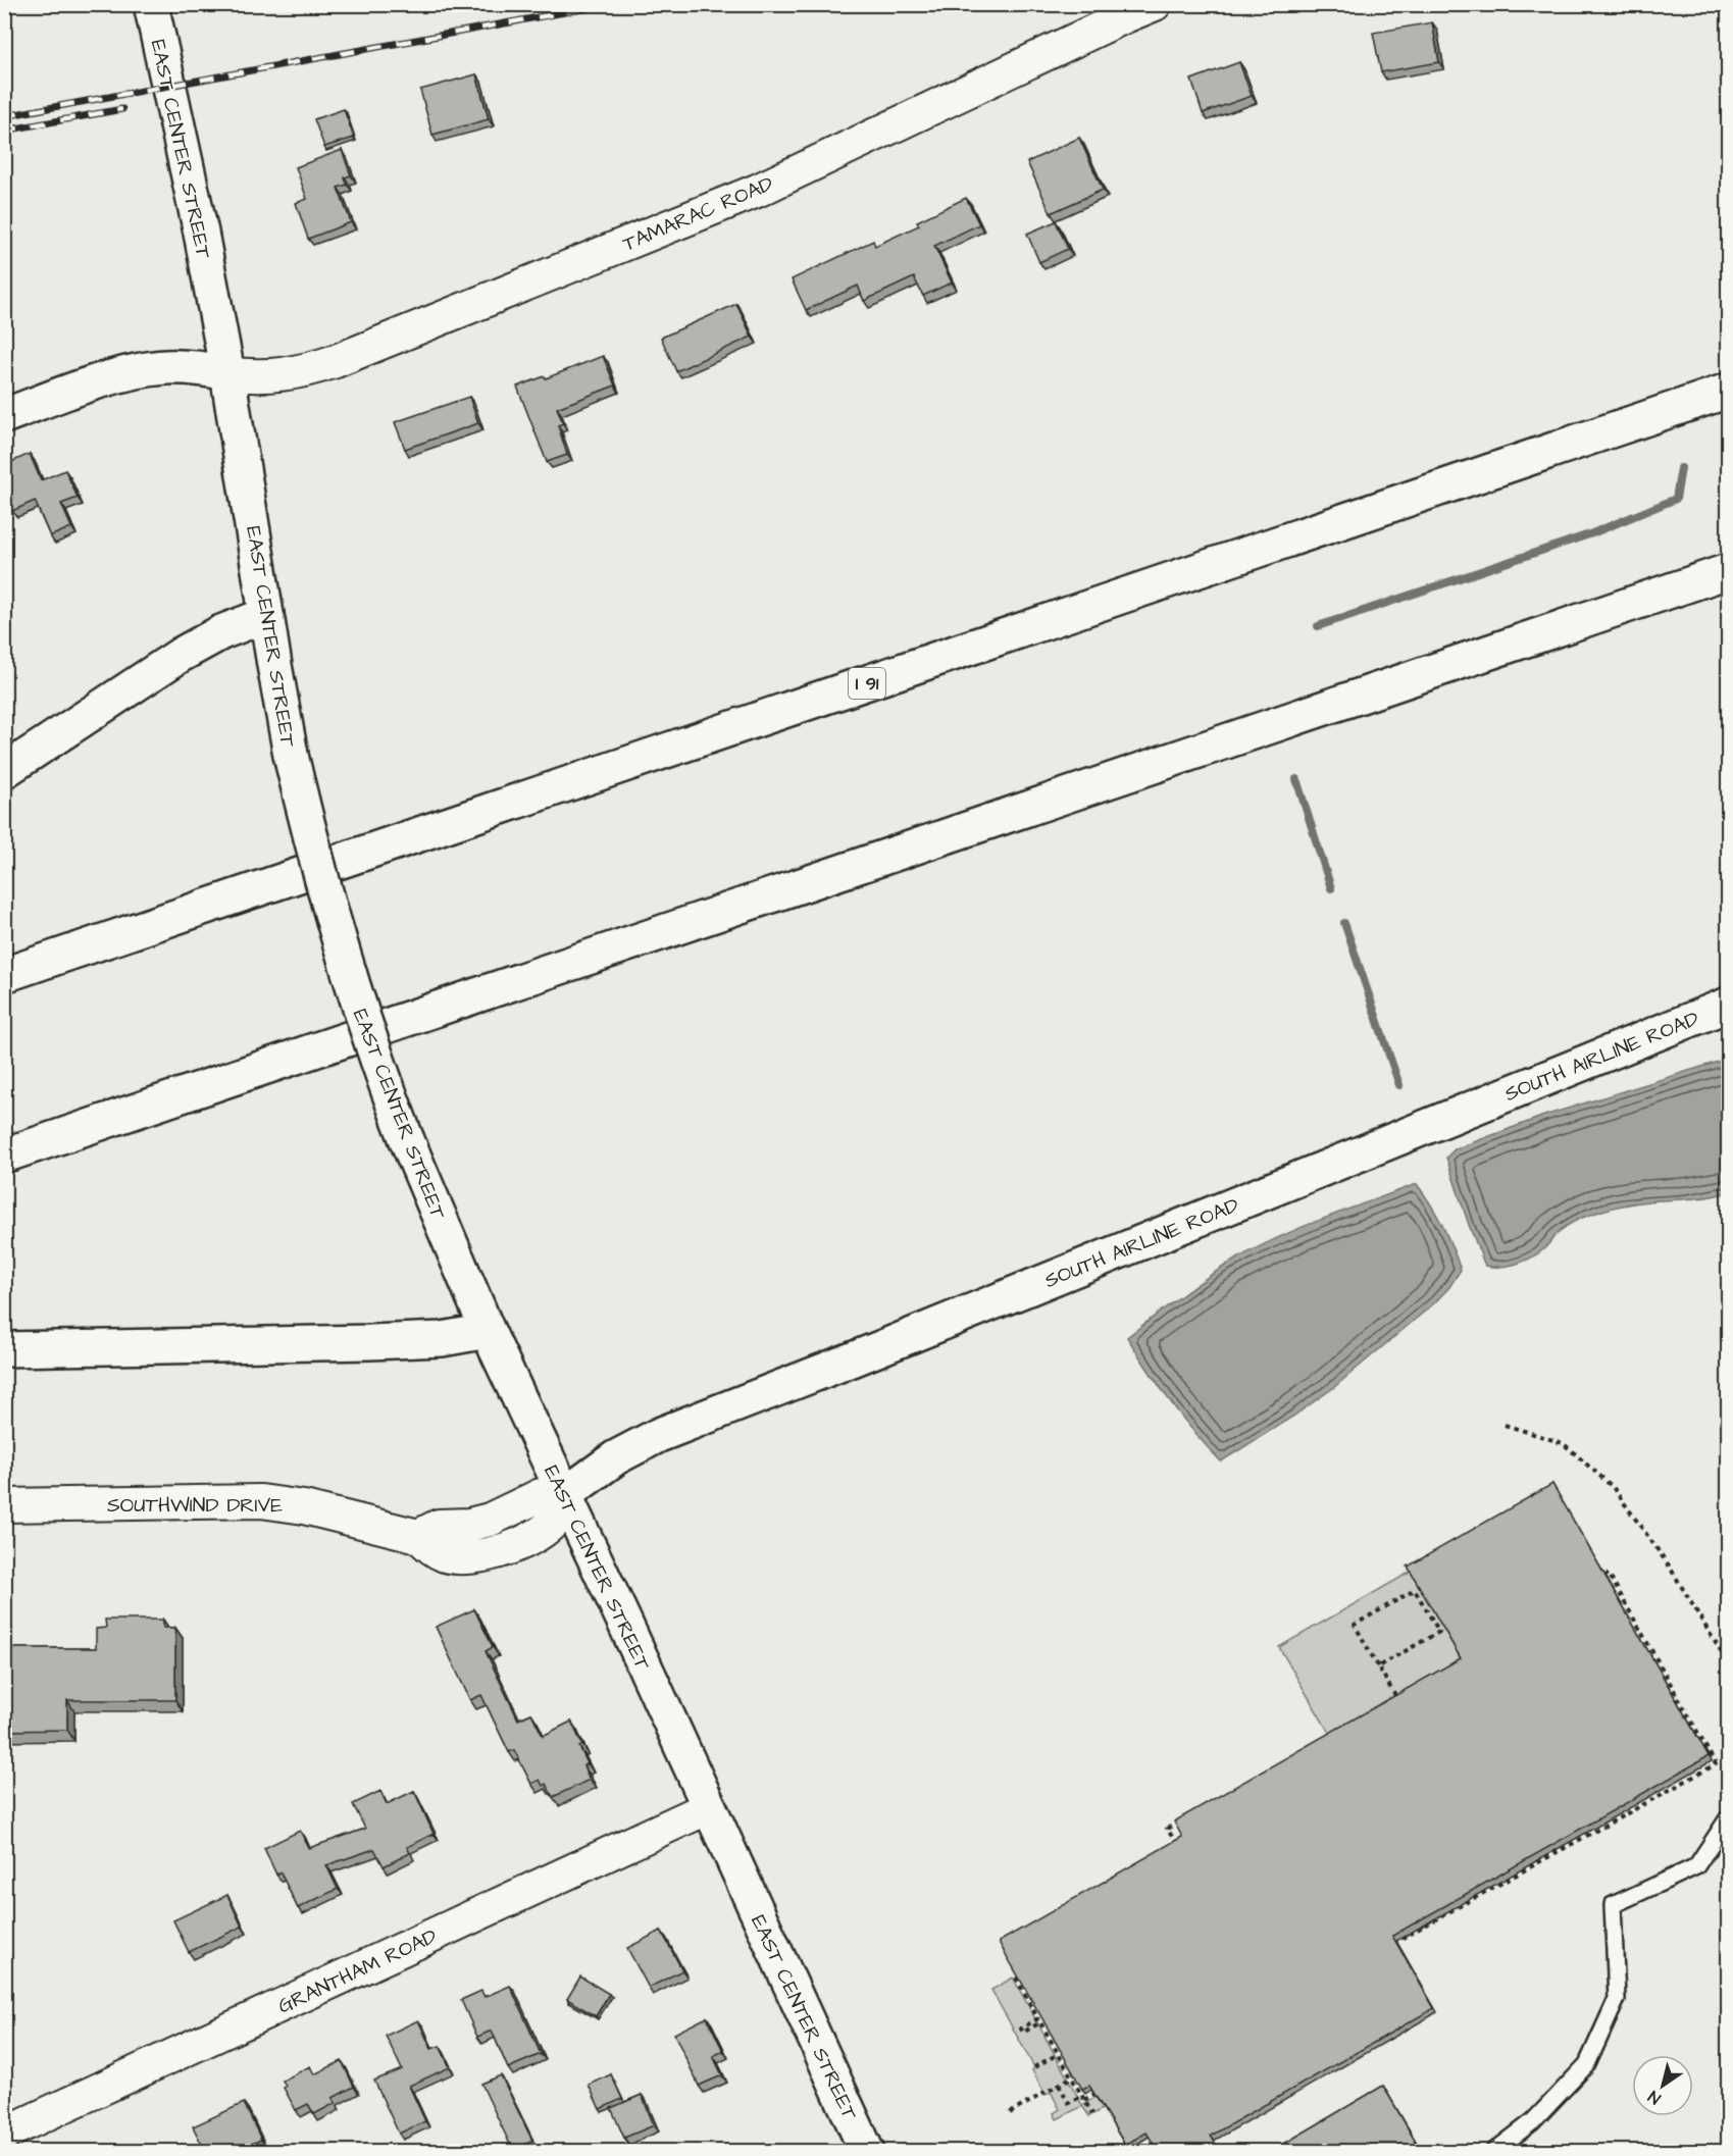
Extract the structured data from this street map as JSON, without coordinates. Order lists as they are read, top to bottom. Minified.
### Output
{"streets":{"main road":["EAST CENTER STREET","I 91","SOUTH AIRLINE ROAD"],"street":["TAMARAC ROAD","SOUTHWIND DRIVE","GRANTHAM ROAD"]},"crossings":[["EAST CENTER STREET","TAMARAC ROAD"],["EAST CENTER STREET","SOUTH AIRLINE ROAD"],["EAST CENTER STREET","SOUTHWIND DRIVE"],["EAST CENTER STREET","GRANTHAM ROAD"],["SOUTH AIRLINE ROAD","SOUTHWIND DRIVE"]],"north":"bottom left"}
